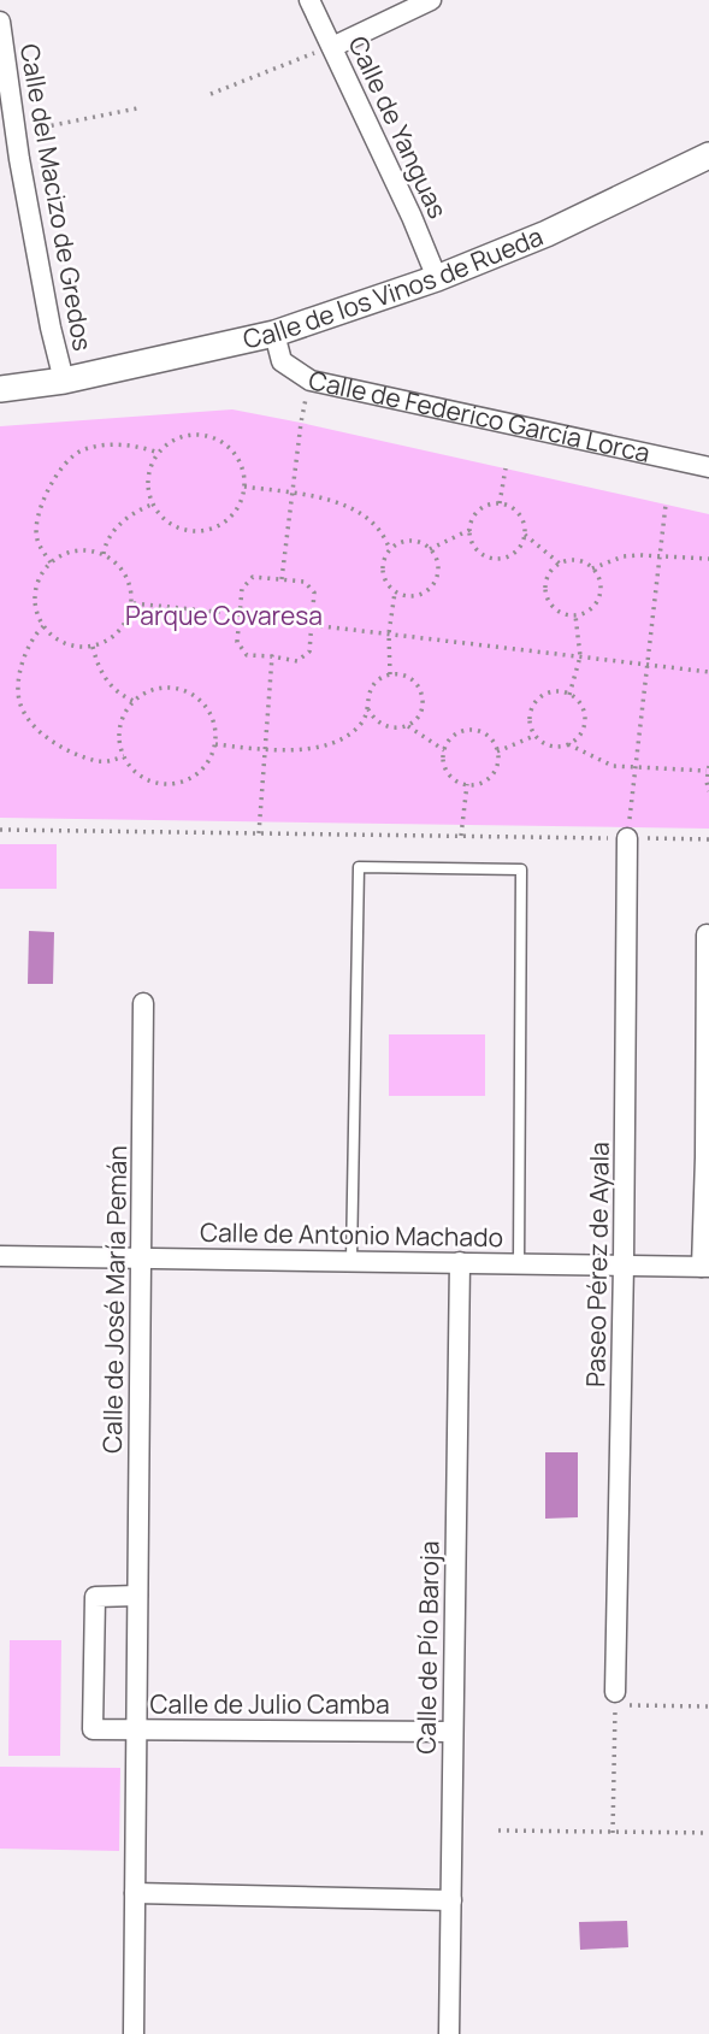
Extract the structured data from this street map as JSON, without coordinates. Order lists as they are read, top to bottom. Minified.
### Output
{"streets":{"street":["Calle de Yanguas","Calle del Macizo de Gredos","Calle de los Vinos de Rueda","Calle de Federico García Lorca","Calle de Antonio Machado","Paseo Pérez de Ayala","Calle de José María Pemán","Calle de Pío Baroja","Calle de Julio Camba"]},"crossings":[["Calle de Yanguas","Calle de los Vinos de Rueda"],["Calle del Macizo de Gredos","Calle de los Vinos de Rueda"],["Calle de los Vinos de Rueda","Calle de Federico García Lorca"],["Calle de Antonio Machado","Paseo Pérez de Ayala"],["Calle de Antonio Machado","Calle de José María Pemán"],["Calle de Antonio Machado","Calle de Pío Baroja"],["Calle de José María Pemán","Calle de Julio Camba"],["Calle de Pío Baroja","Calle de Julio Camba"]],"parks":["Parque Covaresa"]}
